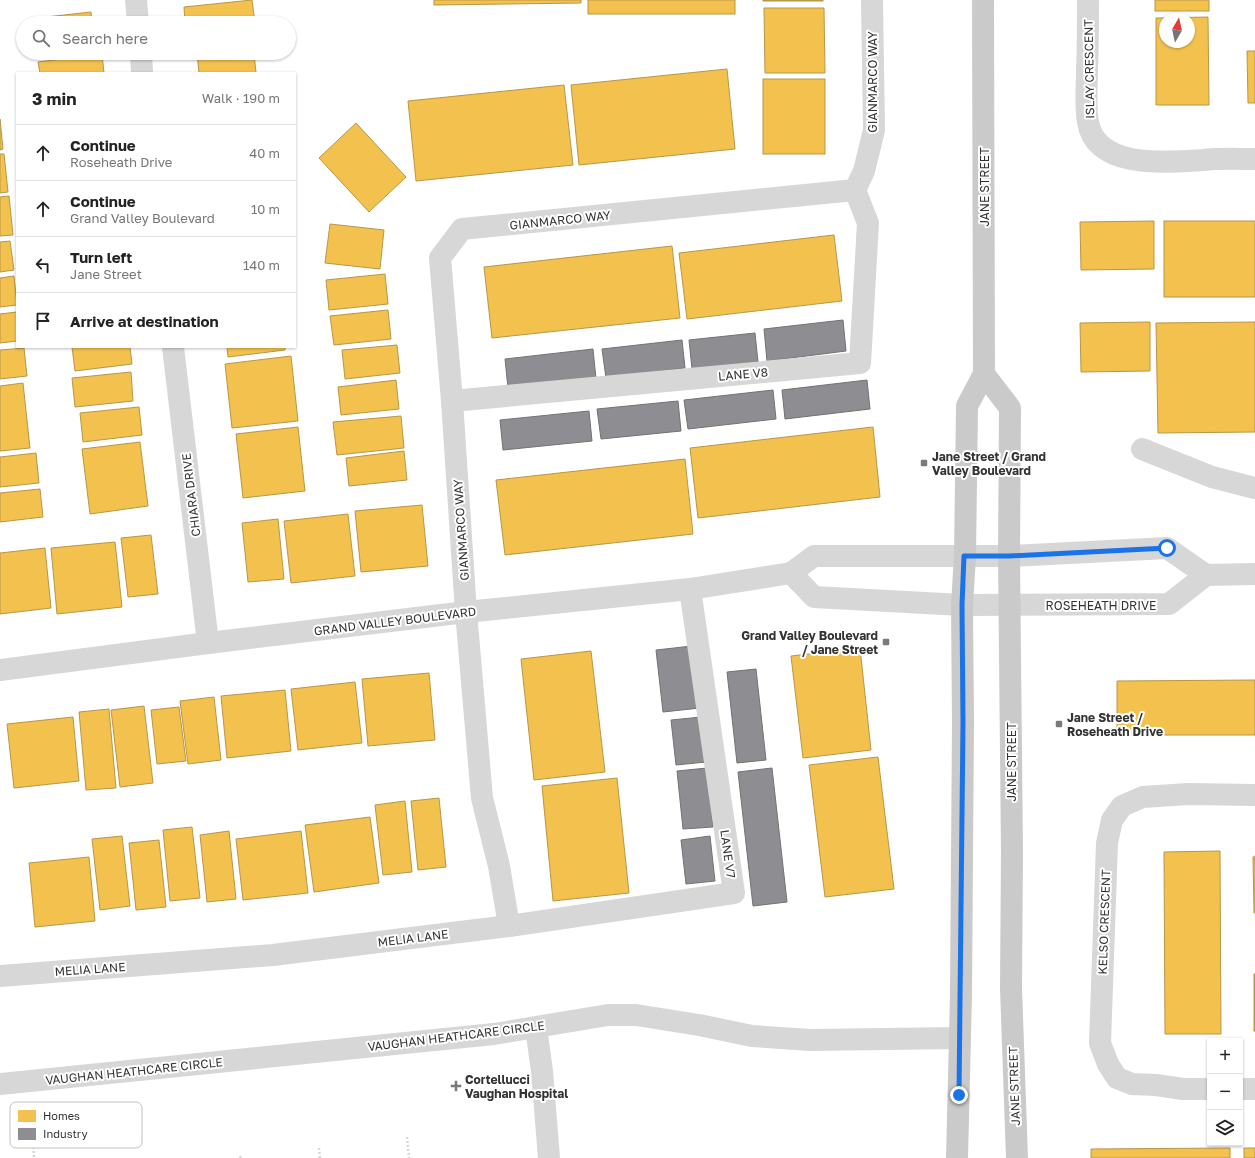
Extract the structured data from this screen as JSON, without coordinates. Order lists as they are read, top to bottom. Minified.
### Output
{"streets":{"main road":["JANE STREET"],"street":["ISLAY CRESCENT","GIANMARCO WAY","LANE V8","CHIARA DRIVE","ROSEHEATH DRIVE","GRAND VALLEY BOULEVARD","LANE V7","KELSO CRESCENT","MELIA LANE","VAUGHAN HEATHCARE CIRCLE"]},"crossings":[["GIANMARCO WAY","LANE V8"],["GIANMARCO WAY","GRAND VALLEY BOULEVARD"],["JANE STREET","ROSEHEATH DRIVE"],["JANE STREET","GRAND VALLEY BOULEVARD"],["JANE STREET","VAUGHAN HEATHCARE CIRCLE"],["CHIARA DRIVE","GRAND VALLEY BOULEVARD"],["GRAND VALLEY BOULEVARD","LANE V7"],["LANE V7","MELIA LANE"]],"places":{"transit":["Jane Street / Grand Valley Boulevard","Grand Valley Boulevard / Jane Street","Jane Street / Roseheath Drive"],"health":["Cortellucci Vaughan Hospital"]},"legend":["Homes","Industry"],"north":"top","page":{"search":"Search here","heading":["3 min","Walk · 190 m"],"list":[["Continue","Roseheath Drive","40 m"],["Continue","Grand Valley Boulevard","10 m"],["Turn left","Jane Street","140 m"],"Arrive at destination"],"map_buttons":["+","−"]}}
